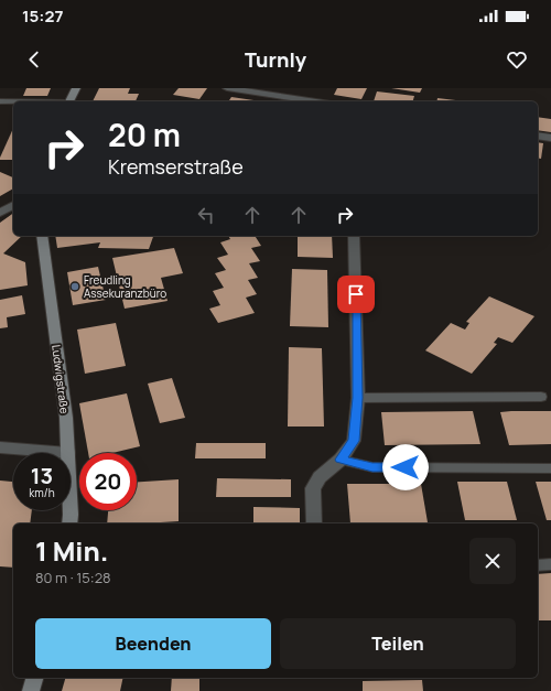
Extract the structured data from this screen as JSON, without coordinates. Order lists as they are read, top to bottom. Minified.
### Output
{"streets":{"street":["Ludwigstraße"]},"places":["Freudling Assekuranzbüro"],"page":{"status":"15:27","header":"Turnly","turn":["20 m","Kremserstraße"],"speed":"13 km/h","limit":"20","heading":["1 Min.","80 m · 15:28"],"buttons":["Beenden","Teilen"]}}
